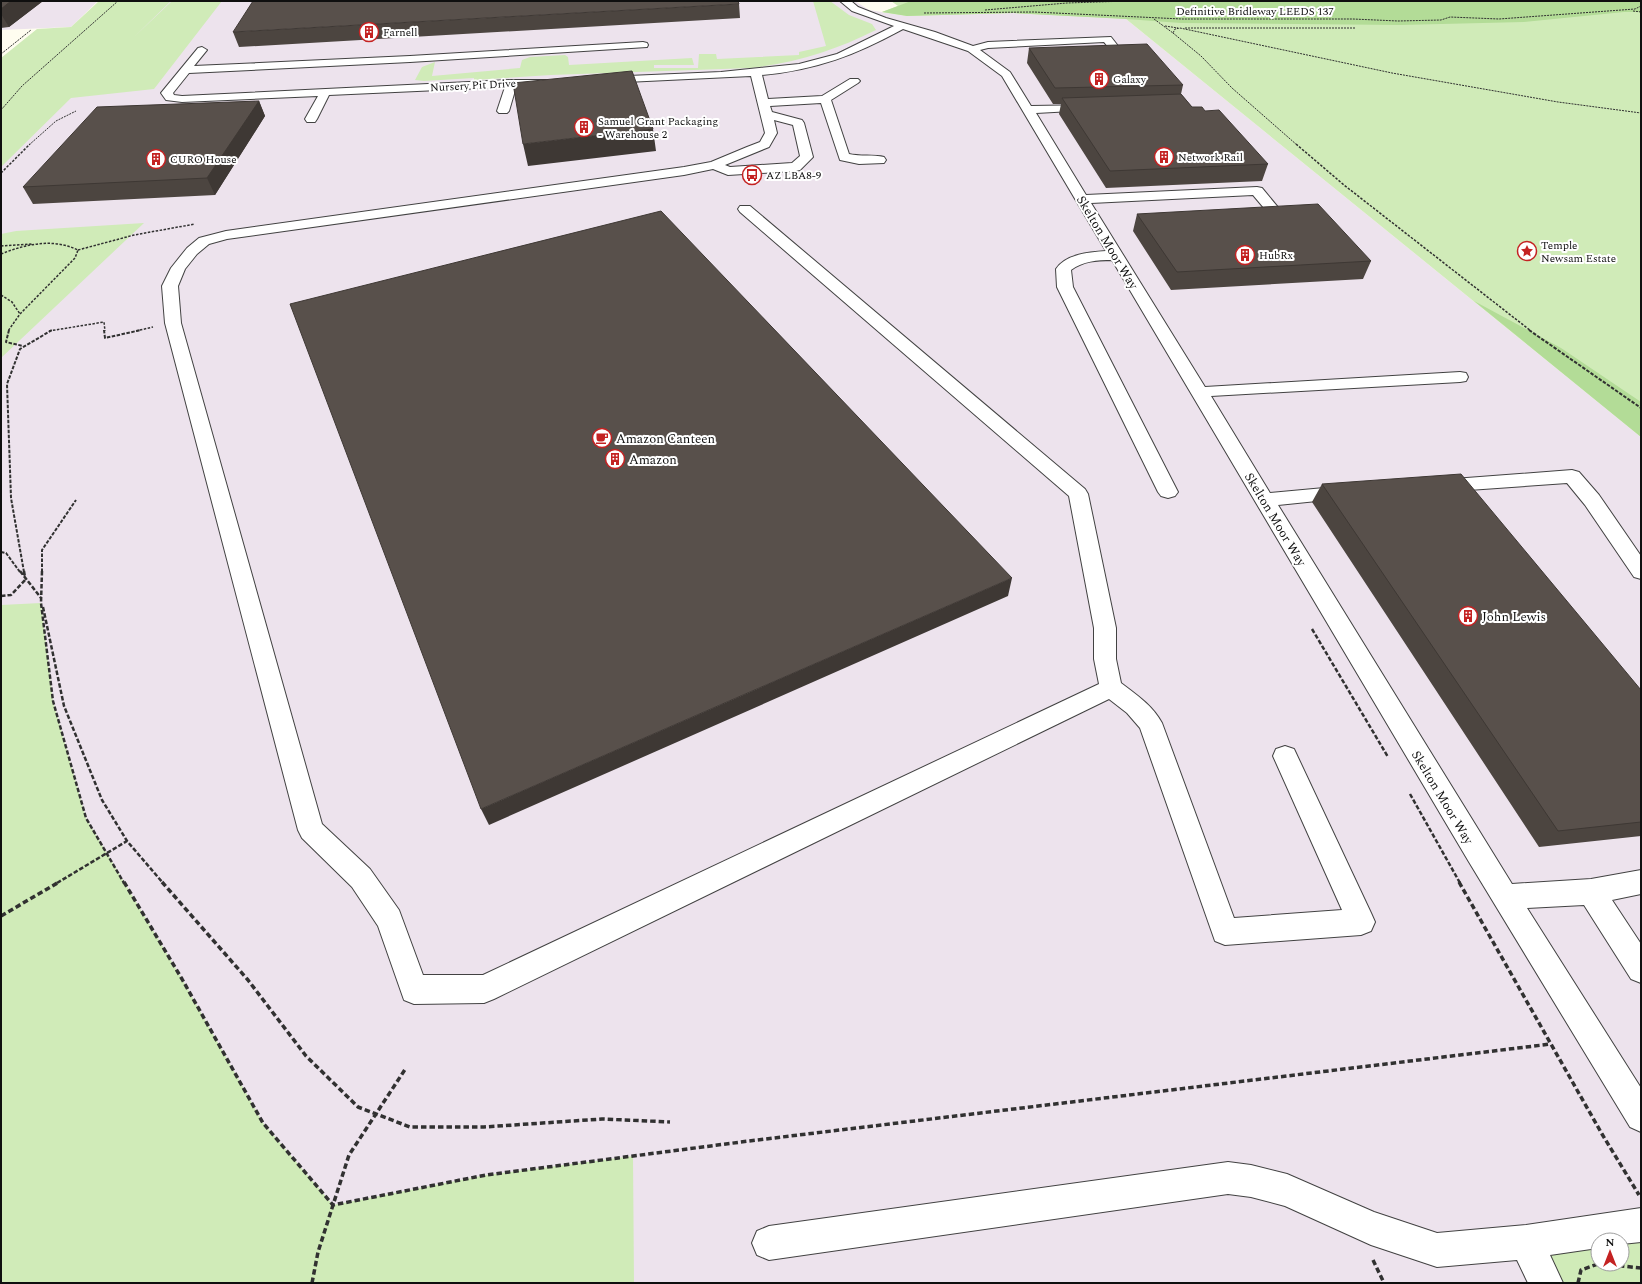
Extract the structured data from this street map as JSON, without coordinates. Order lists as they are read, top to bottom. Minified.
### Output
{"streets":{"street":["Nursery Pit Drive","Skelton Moor Way"],"path":["Definitive Bridleway LEEDS 137"]},"places":{"building":["Farnell","Galaxy","Samuel Grant Packaging - Warehouse 2","Network Rail","CURO House","HubRx","Amazon","John Lewis"],"bus stop":["AZ LBA8-9"],"place":["Temple Newsam Estate"],"cafe":["Amazon Canteen"]},"north":"top"}
